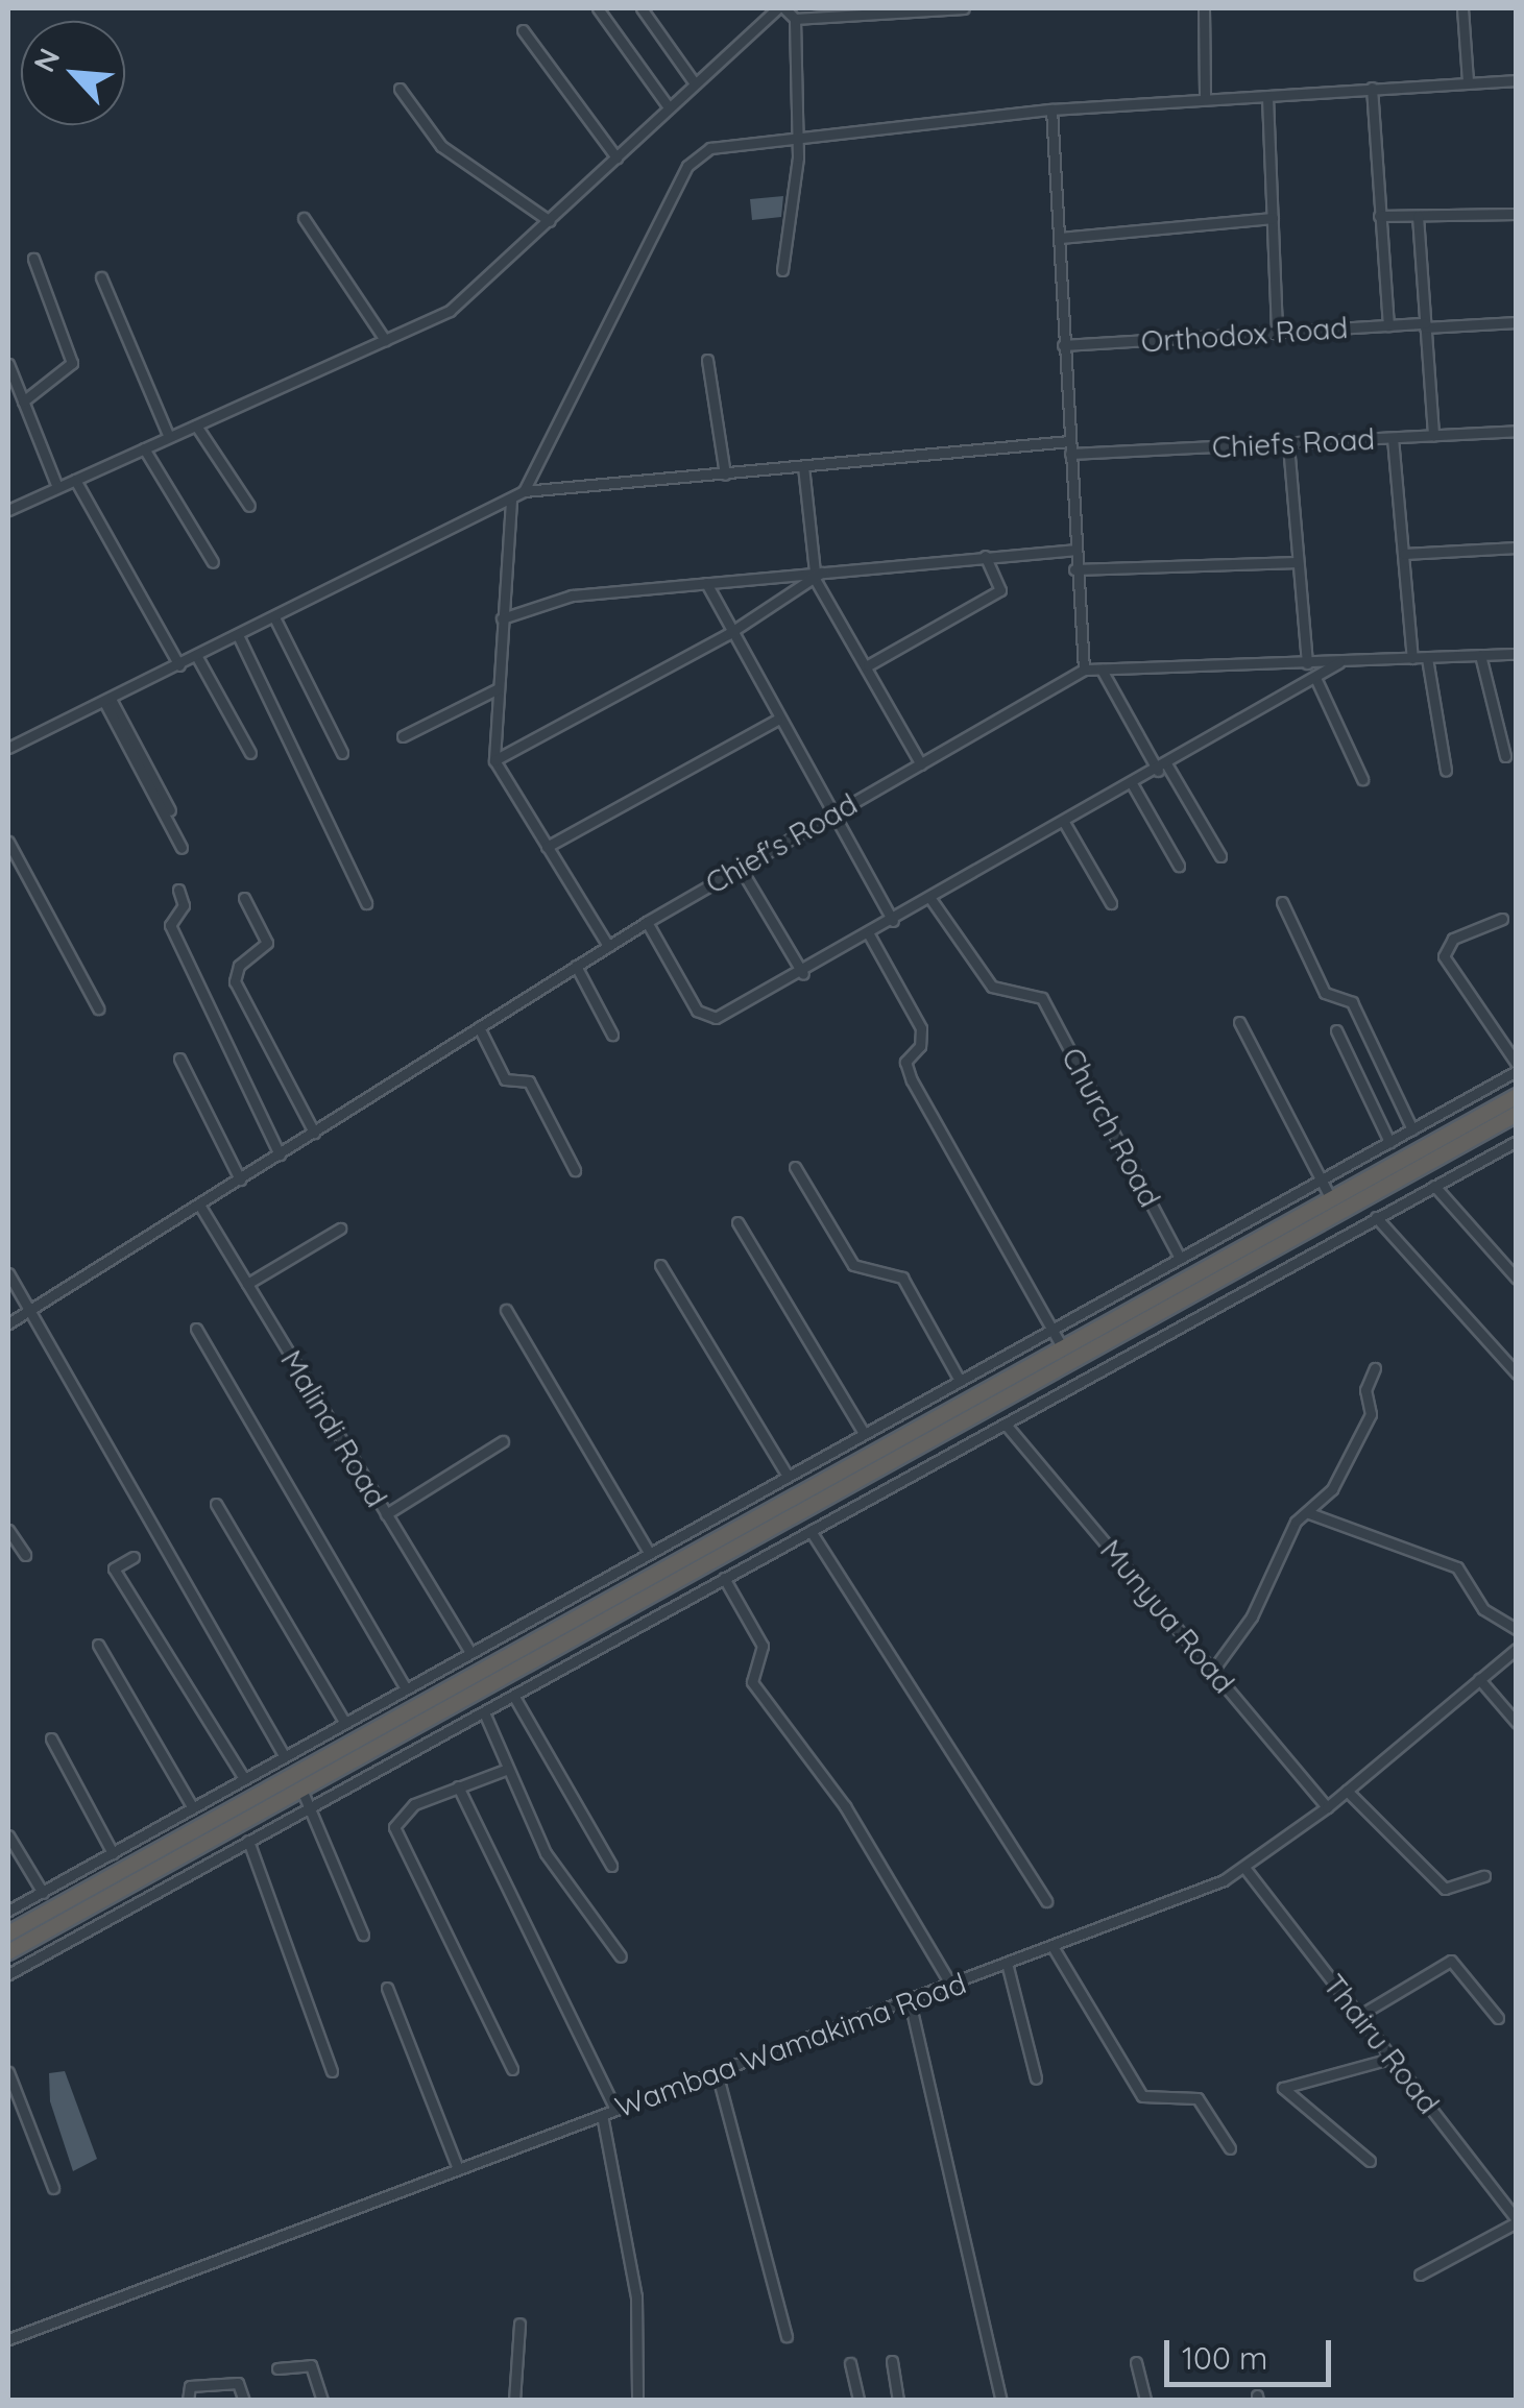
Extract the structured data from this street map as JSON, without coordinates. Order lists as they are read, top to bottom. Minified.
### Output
{"streets":{"street":["Orthodox Road","Chiefs Road","Chief's Road","Church Road","Malindi Road","Munyua Road","Thairu Road","Wambaa Wamakima Road"]},"crossings":[["Chief's Road","Malindi Road"],["Munyua Road","Wambaa Wamakima Road"],["Thairu Road","Wambaa Wamakima Road"]],"scale_bar":"100 m","north":"top left"}
